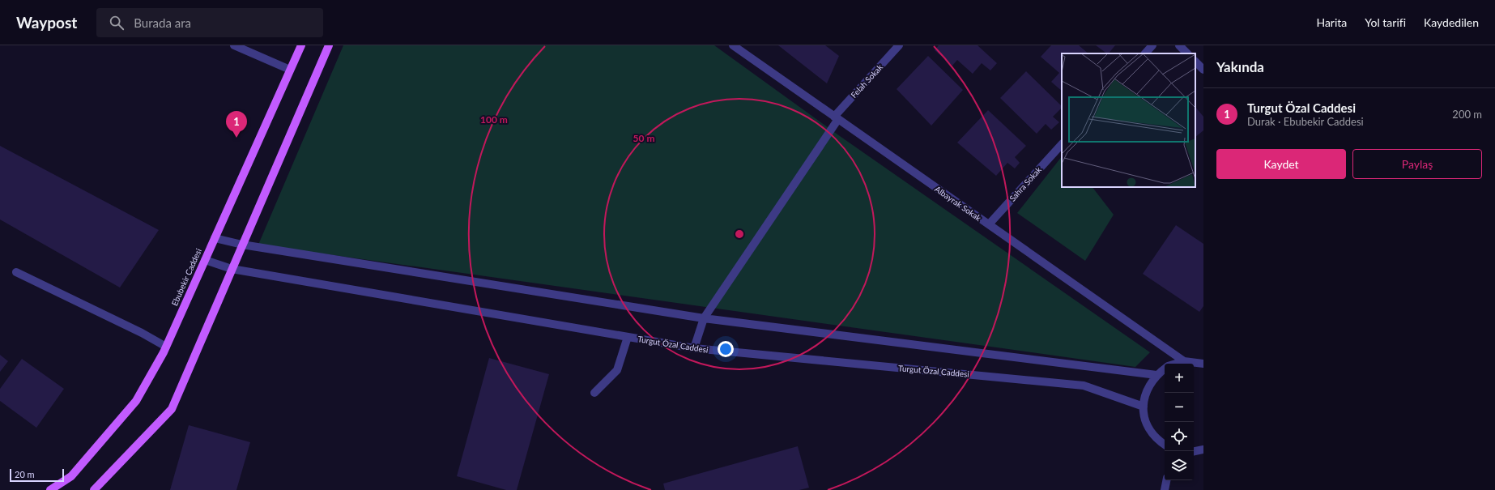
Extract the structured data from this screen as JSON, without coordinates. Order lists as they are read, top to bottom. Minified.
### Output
{"streets":{"main road":["Ebubekir Caddesi"],"street":["Felah Sokak","Sahra Sokak","Albayrak Sokak","Turgut Özal Caddesi"]},"crossings":[["Felah Sokak","Albayrak Sokak"],["Felah Sokak","Turgut Özal Caddesi"],["Sahra Sokak","Albayrak Sokak"],["Ebubekir Caddesi","Turgut Özal Caddesi"]],"scale_bar":"20 m","page":{"header":"Waypost","search":"Burada ara","nav":["Harita","Yol tarifi","Kaydedilen"],"heading":"Yakında","list":[{"mark":"1","name":"Turgut Özal Caddesi","note":"Durak · Ebubekir Caddesi","value":"200 m"}],"pins":"1","buttons":["Kaydet","Paylaş"],"map_buttons":["+","−"],"scale":"20 m"},"rings":["100 m","50 m"]}
